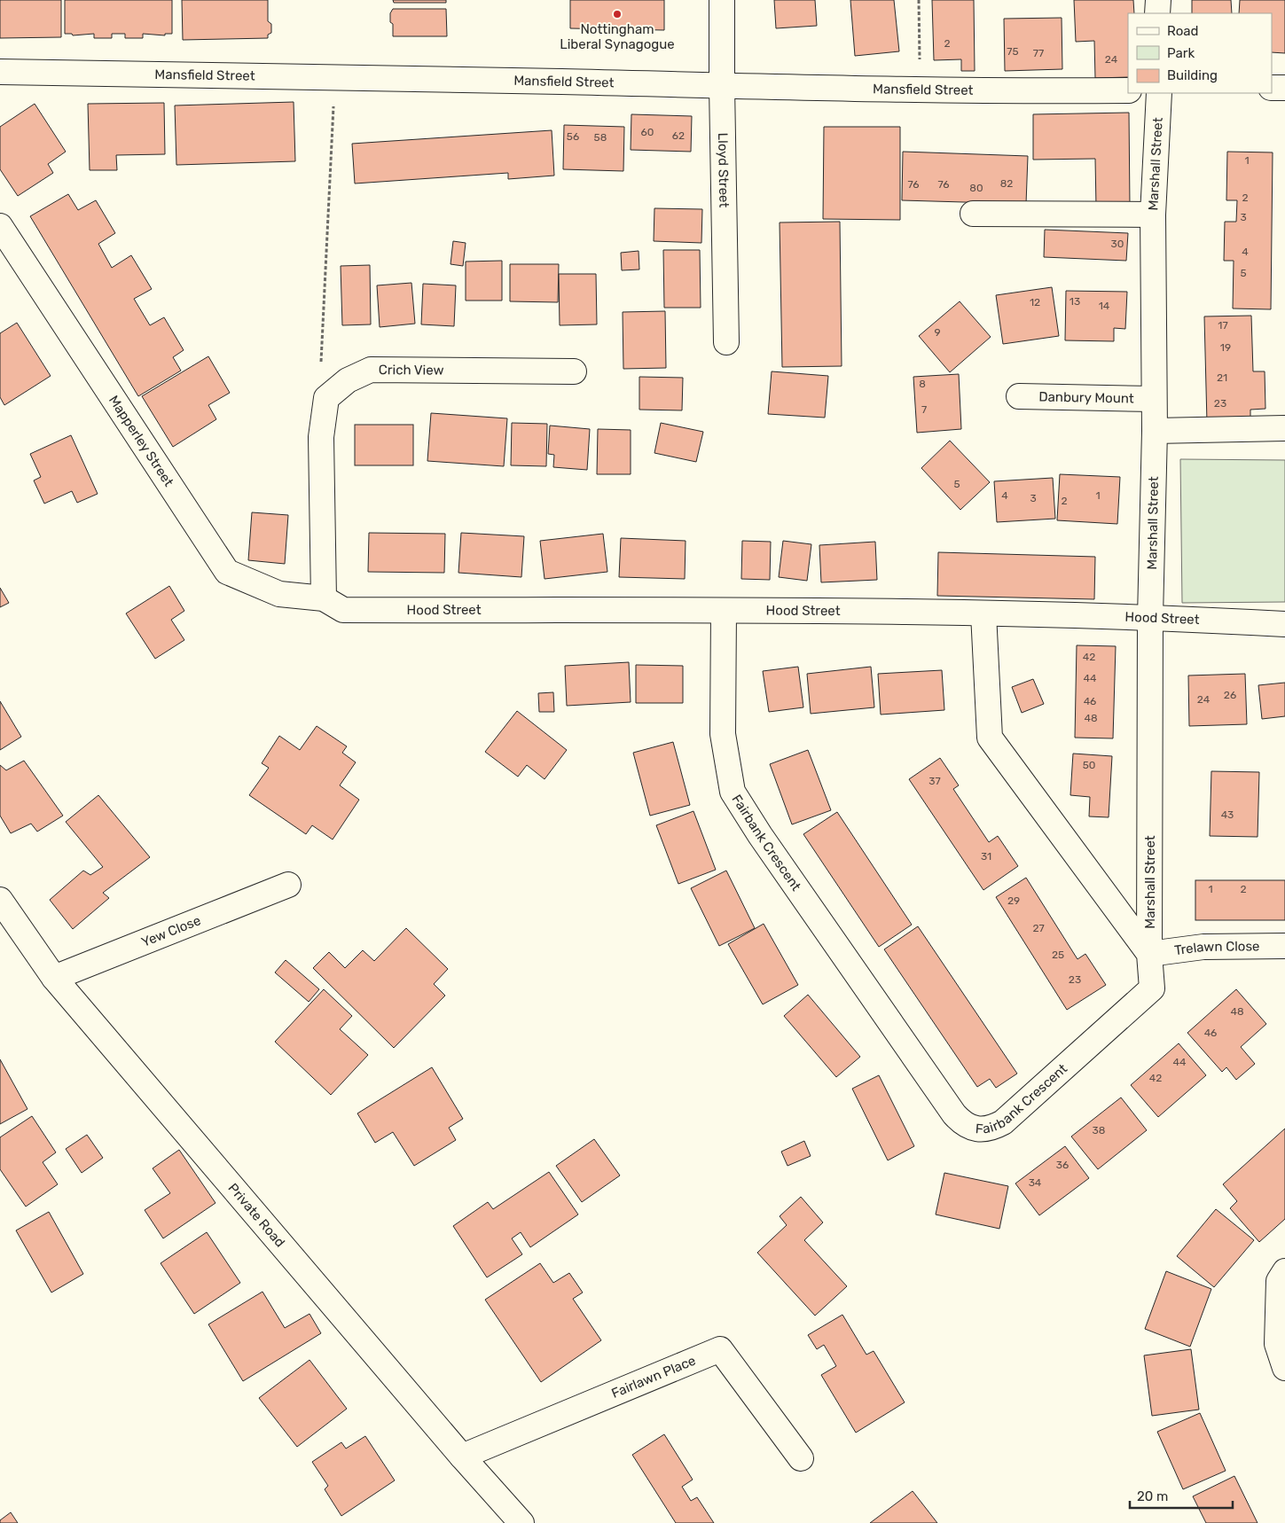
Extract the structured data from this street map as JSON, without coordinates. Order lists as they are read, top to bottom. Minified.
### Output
{"streets":{"street":["Mansfield Street","Marshall Street","Lloyd Street","Crich View","Danbury Mount","Mapperley Street","Hood Street","Fairbank Crescent","Yew Close","Trelawn Close","Private Road","Fairlawn Place"]},"crossings":[["Mansfield Street","Lloyd Street"],["Marshall Street","Danbury Mount"],["Marshall Street","Hood Street"],["Marshall Street","Fairbank Crescent"],["Marshall Street","Trelawn Close"],["Mapperley Street","Hood Street"],["Hood Street","Fairbank Crescent"],["Fairbank Crescent","Trelawn Close"],["Yew Close","Private Road"],["Private Road","Fairlawn Place"]],"places":["Nottingham Liberal Synagogue"],"house_numbers":["2","75","77","24","60","62","56","58","1","82","76","76","80","2","3","30","4","5","13","12","14","17","9","19","21","8","23","7","5","4","1","3","2","42","44","26","24","46","48","50","37","43","31","1","2","29","27","25","23","48","46","44","42","38","36","34"],"legend":["Road","Park","Building"],"scale_bar":"20 m"}
